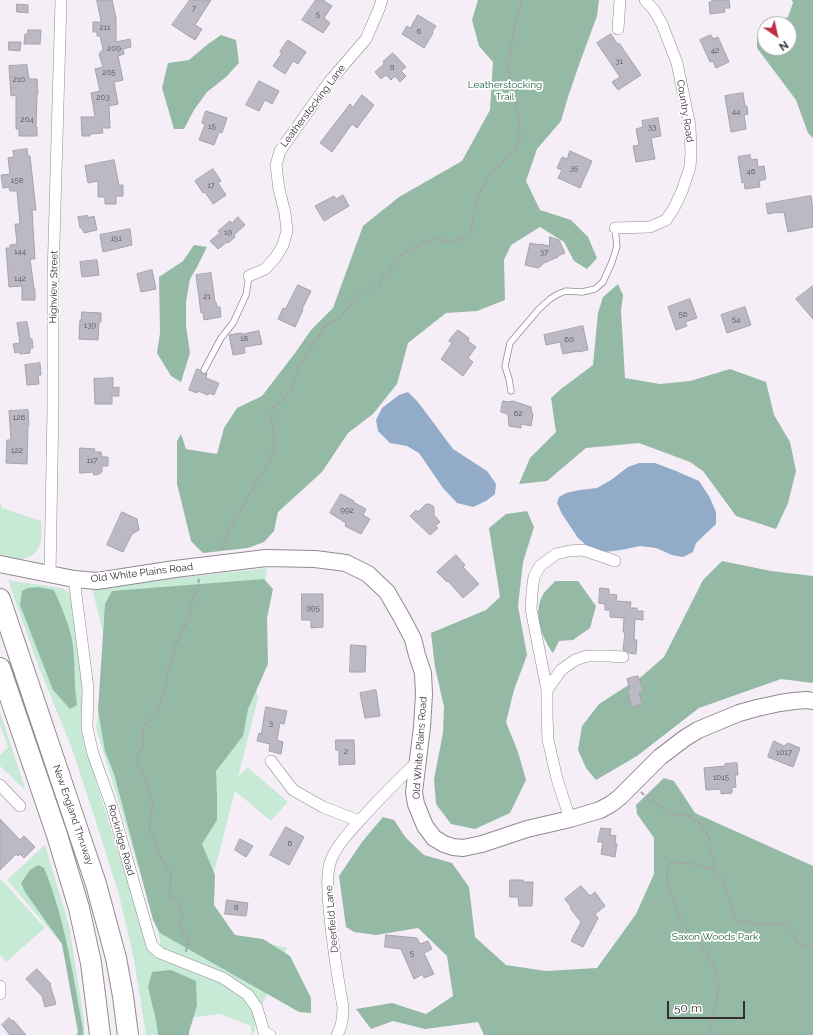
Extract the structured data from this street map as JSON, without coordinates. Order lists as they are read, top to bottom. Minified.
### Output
{"streets":{"highway":["New England Thruway"],"street":["Leatherstocking Lane","Country Road","Highview Street","Old White Plains Road","Rockridge Road","Deerfield Lane"]},"crossings":[["Highview Street","Old White Plains Road"],["Old White Plains Road","Rockridge Road"],["Old White Plains Road","Deerfield Lane"]],"parks":["Leatherstocking Trail","Saxon Woods Park"],"house_numbers":["7","5","211","6","209","42","31","8","205","210","203","44","204","15","33","35","46","158","17","19","151","144","37","142","21","56","54","139","18","60","62","126","122","117","992","995","3","2","1017","1015","6","8","5"],"scale_bar":"50 m","north":"bottom right"}
